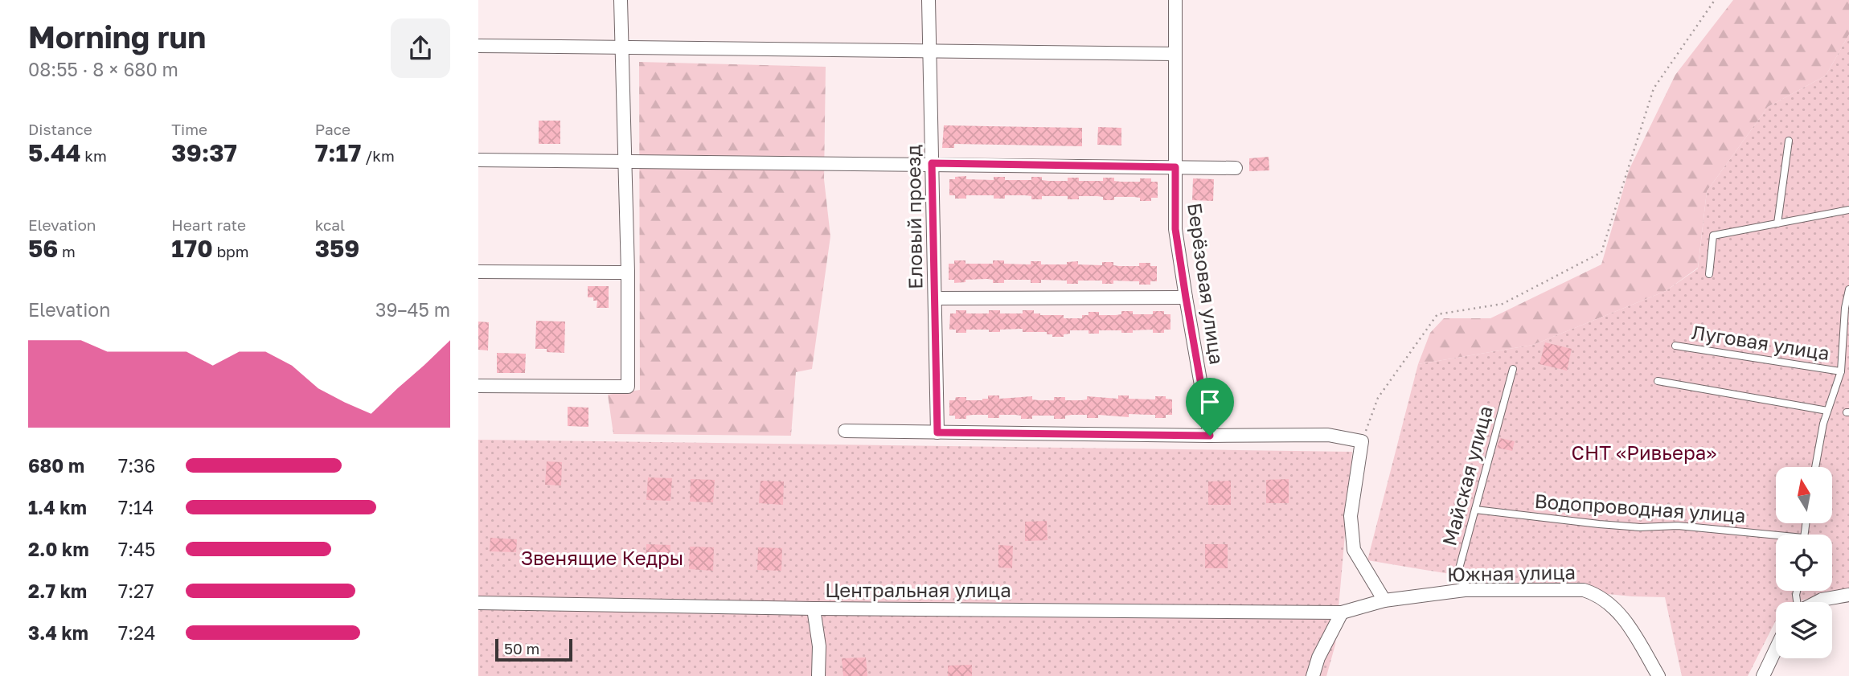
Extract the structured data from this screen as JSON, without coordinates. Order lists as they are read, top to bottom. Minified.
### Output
{"streets":{"street":["Еловый проезд","Берёзовая улица","Южная улица","Центральная улица"],"lane":["Луговая улица","Майская улица","Водопроводная улица"]},"crossings":[["Майская улица","Водопроводная улица"],["Майская улица","Южная улица"],["Южная улица","Центральная улица"]],"parks":["СНТ «Ривьера»","Звенящие Кедры"],"scale_bar":"50 m","north":"top","page":{"heading":["Morning run","08:55 · 8 × 680 m"],"stats":[["Distance","5.44 km"],["Time","39:37"],["Pace","7:17 /km"],["Elevation","56 m"],["Heart rate","170 bpm"],["kcal","359"]],"chart":["Elevation","39–45 m"],"list":[{"name":"680 m","note":"7:36"},{"name":"1.4 km","note":"7:14"},{"name":"2.0 km","note":"7:45"},{"name":"2.7 km","note":"7:27"},{"name":"3.4 km","note":"7:24"}],"scale":"50 m"}}
